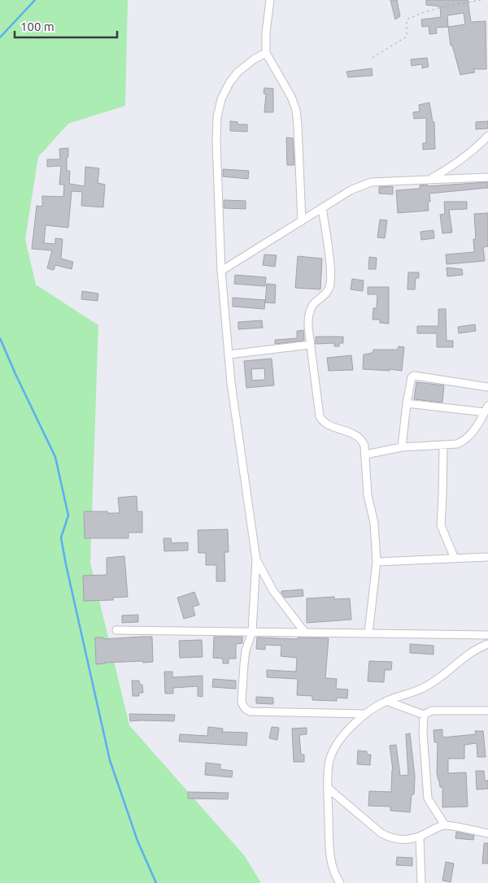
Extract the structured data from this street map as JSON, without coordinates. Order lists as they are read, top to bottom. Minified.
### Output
{"scale_bar":"100 m"}
